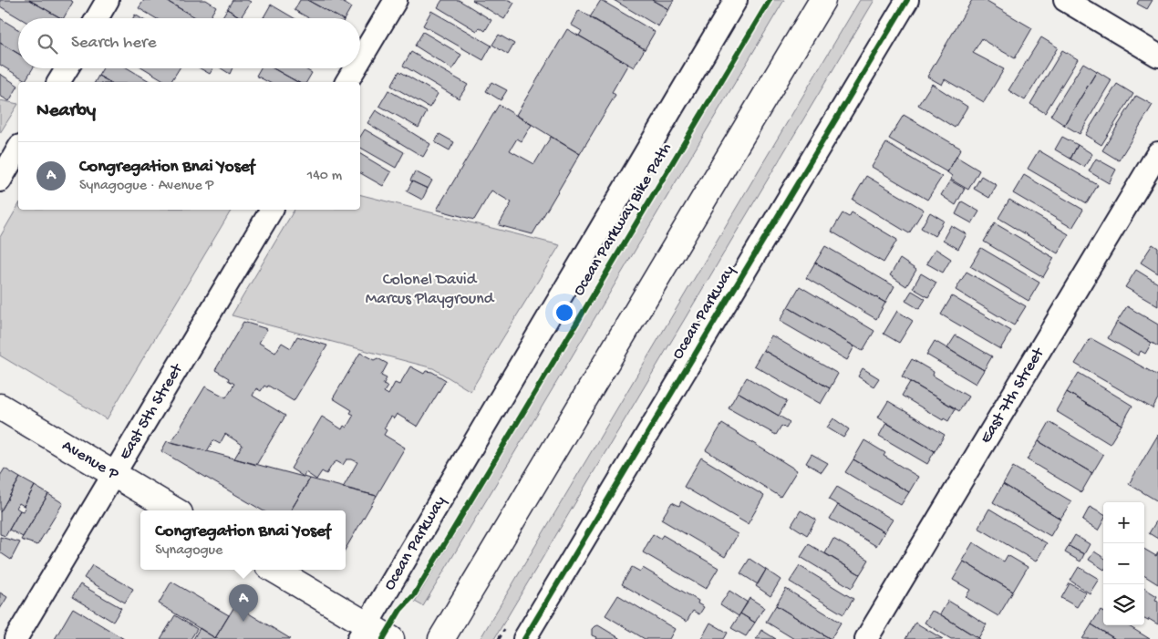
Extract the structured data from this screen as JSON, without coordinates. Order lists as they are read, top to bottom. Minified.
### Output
{"streets":{"main road":["Avenue P"],"street":["Ocean Parkway","East 7th Street","East 5th Street"],"cycle path":["Ocean Parkway Bike Path"]},"crossings":[["East 5th Street","Avenue P"]],"parks":["Colonel David Marcus Playground"],"page":{"search":"Search here","heading":"Nearby","list":[{"mark":"A","name":"Congregation Bnai Yosef","note":"Synagogue · Avenue P","value":"140 m"}],"map_buttons":["+","−"],"popup":["Congregation Bnai Yosef","Synagogue"],"pins":"A"}}
